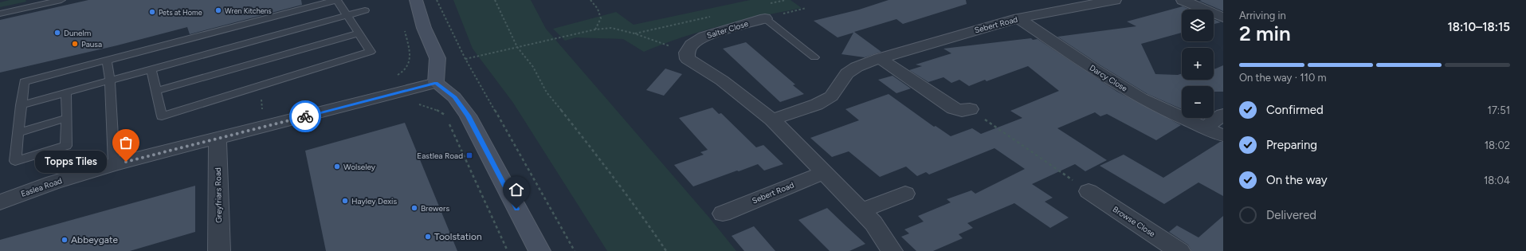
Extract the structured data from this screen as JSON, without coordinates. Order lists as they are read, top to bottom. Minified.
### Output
{"streets":{"street":["Sebert Road","Salter Close","Darcy Close","Easlea Road","Greyfriars Road","Browse Close"]},"crossings":[["Sebert Road","Darcy Close"],["Easlea Road","Greyfriars Road"]],"places":{"other":["Wren Kitchens","Pets at Home","Dunelm","Pausa","Topps Tiles","Wolseley","Hayley Dexis","Brewers","Toolstation","Abbeygate"],"transit":["Eastlea Road"]},"page":{"heading":["2 min","Arriving in","18:10–18:15"],"map_buttons":["+","−"],"bar":"On the way · 110 m","list":[["Confirmed","17:51"],["Preparing","18:02"],["On the way","18:04"],"Delivered"],"bubble":"Topps Tiles"}}
